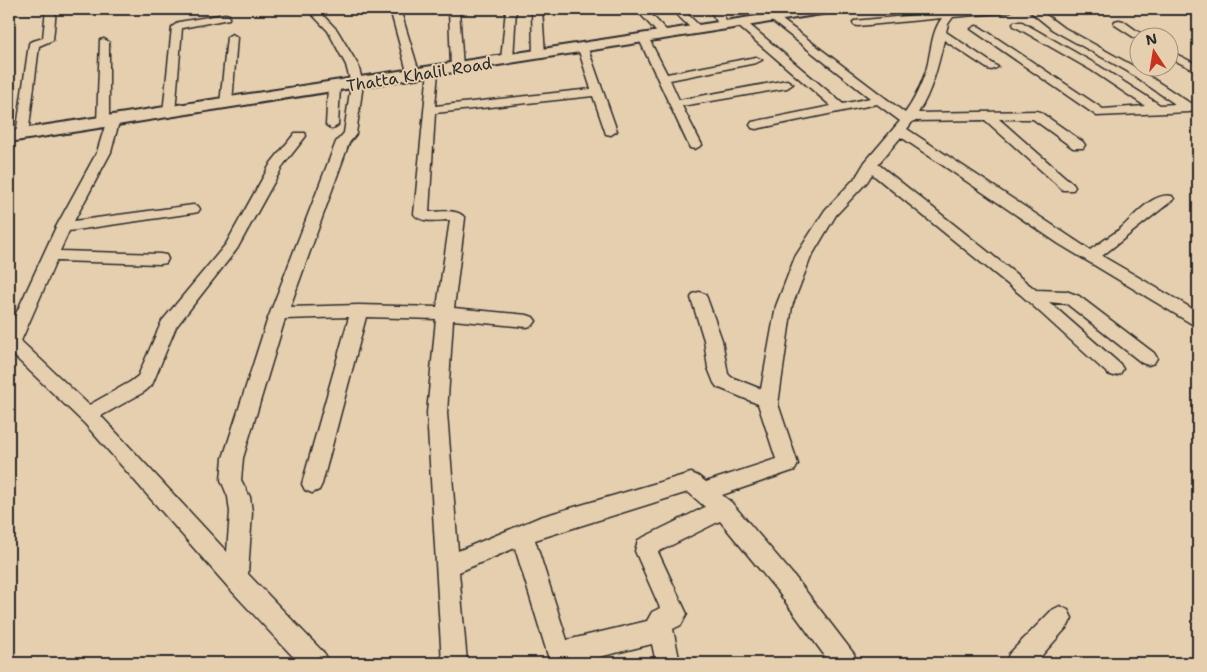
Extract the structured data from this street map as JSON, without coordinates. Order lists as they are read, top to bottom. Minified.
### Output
{"streets":{"street":["Thatta Khalil Road"]},"north":"top"}
